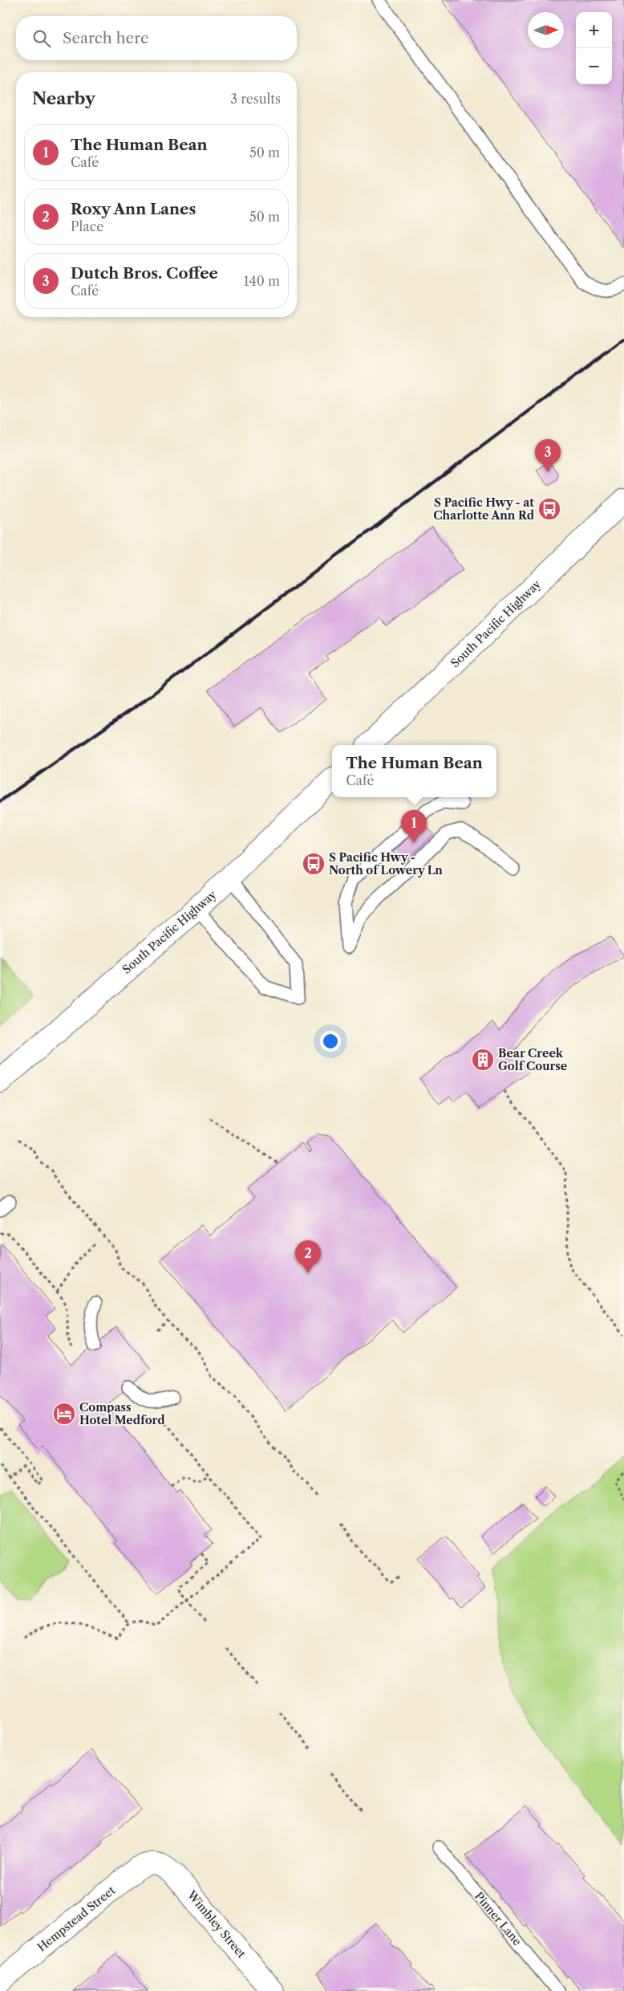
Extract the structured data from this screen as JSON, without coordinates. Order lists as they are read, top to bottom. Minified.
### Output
{"streets":{"main road":["South Pacific Highway","Hempstead Street","Wimbley Street"],"lane":["Pinner Lane"]},"crossings":[["Hempstead Street","Wimbley Street"]],"places":{"bus stop":["S Pacific Hwy - at Charlotte Ann Rd","S Pacific Hwy - North of Lowery Ln"],"building":["Bear Creek Golf Course"],"hotel":["Compass Hotel Medford"]},"north":"right","page":{"map_buttons":["+","−"],"search":"Search here","heading":["Nearby","3 results"],"list":[{"mark":"1","name":"The Human Bean","note":"Café","value":"50 m"},{"mark":"2","name":"Roxy Ann Lanes","note":"Place","value":"50 m"},{"mark":"3","name":"Dutch Bros. Coffee","note":"Café","value":"140 m"}],"pins":["3","1","2"],"popup":["The Human Bean","Café"]}}
